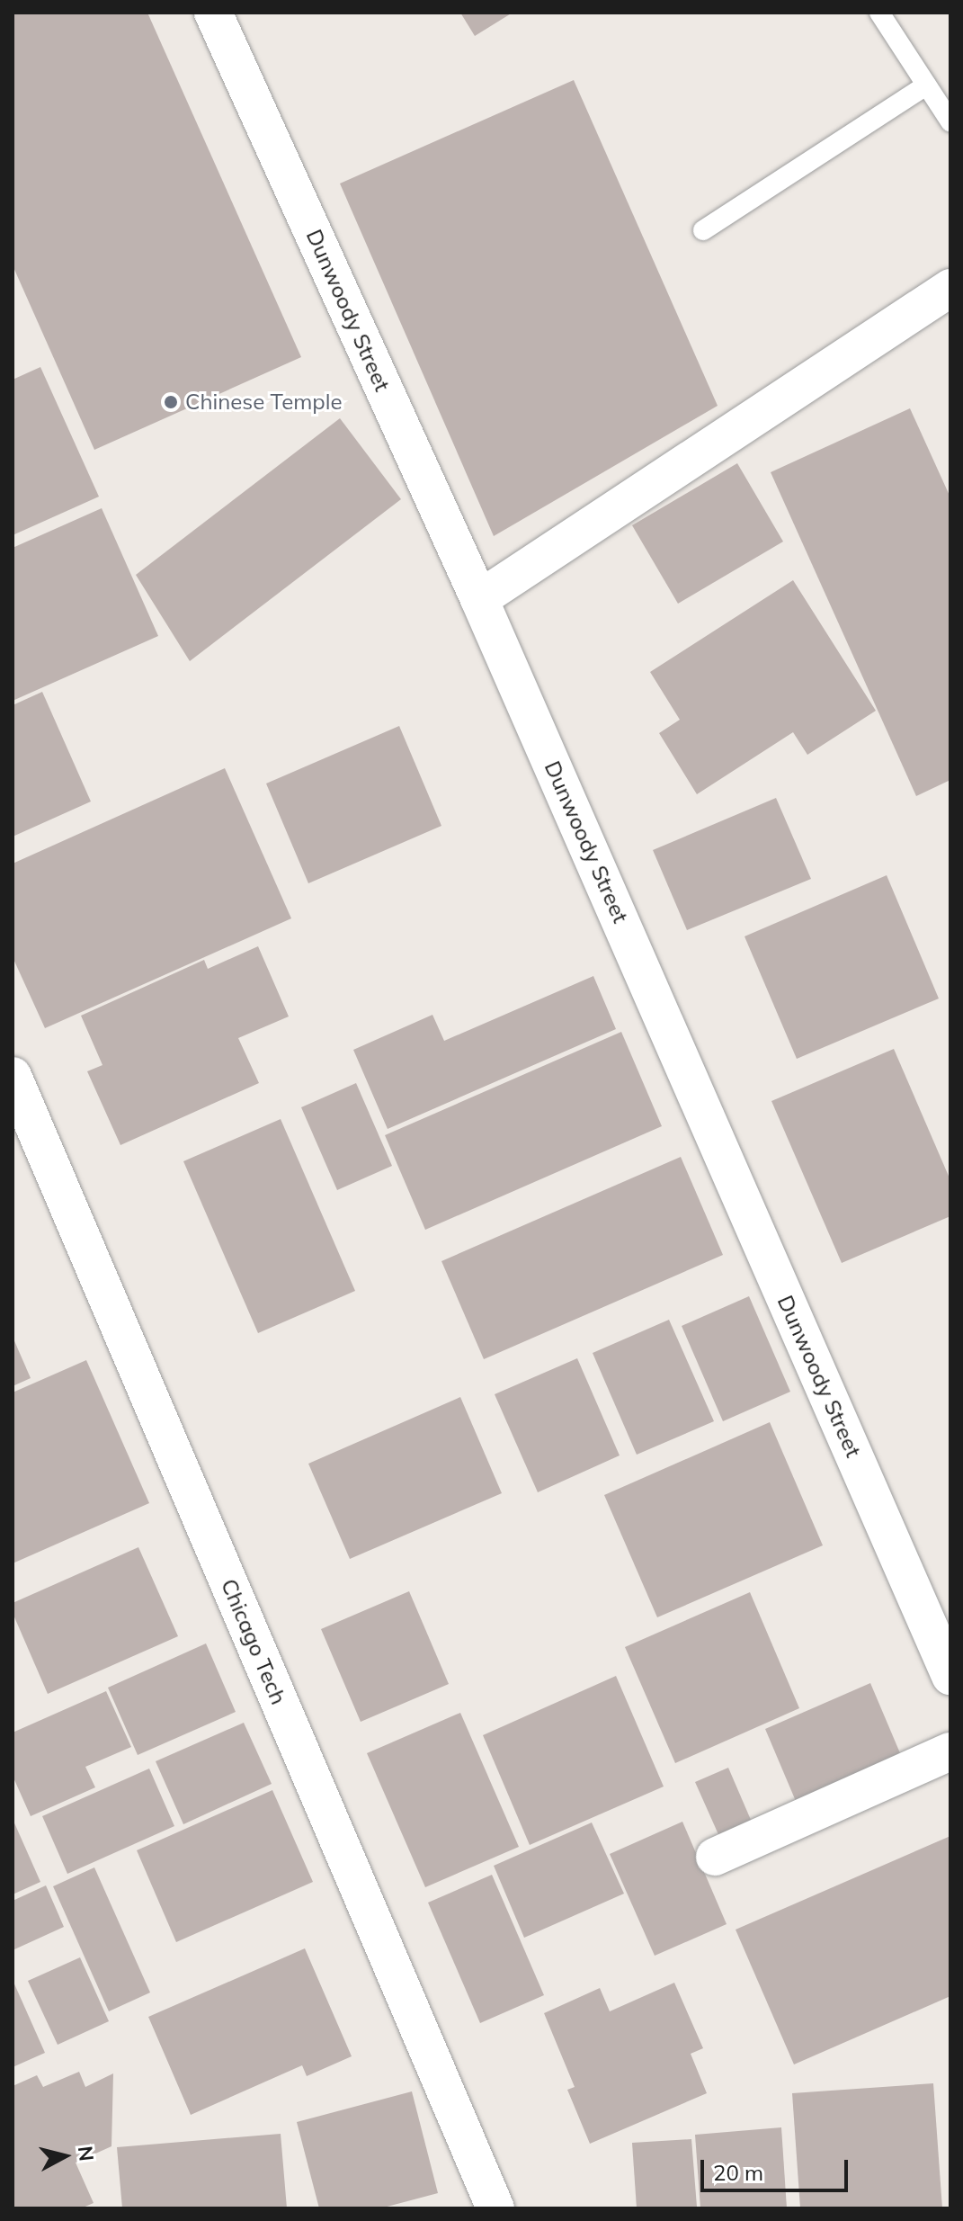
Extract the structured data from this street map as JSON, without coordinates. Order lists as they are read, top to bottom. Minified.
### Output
{"streets":{"street":["Dunwoody Street","Chicago Tech"]},"places":["Chinese Temple"],"scale_bar":"20 m","north":"right"}
